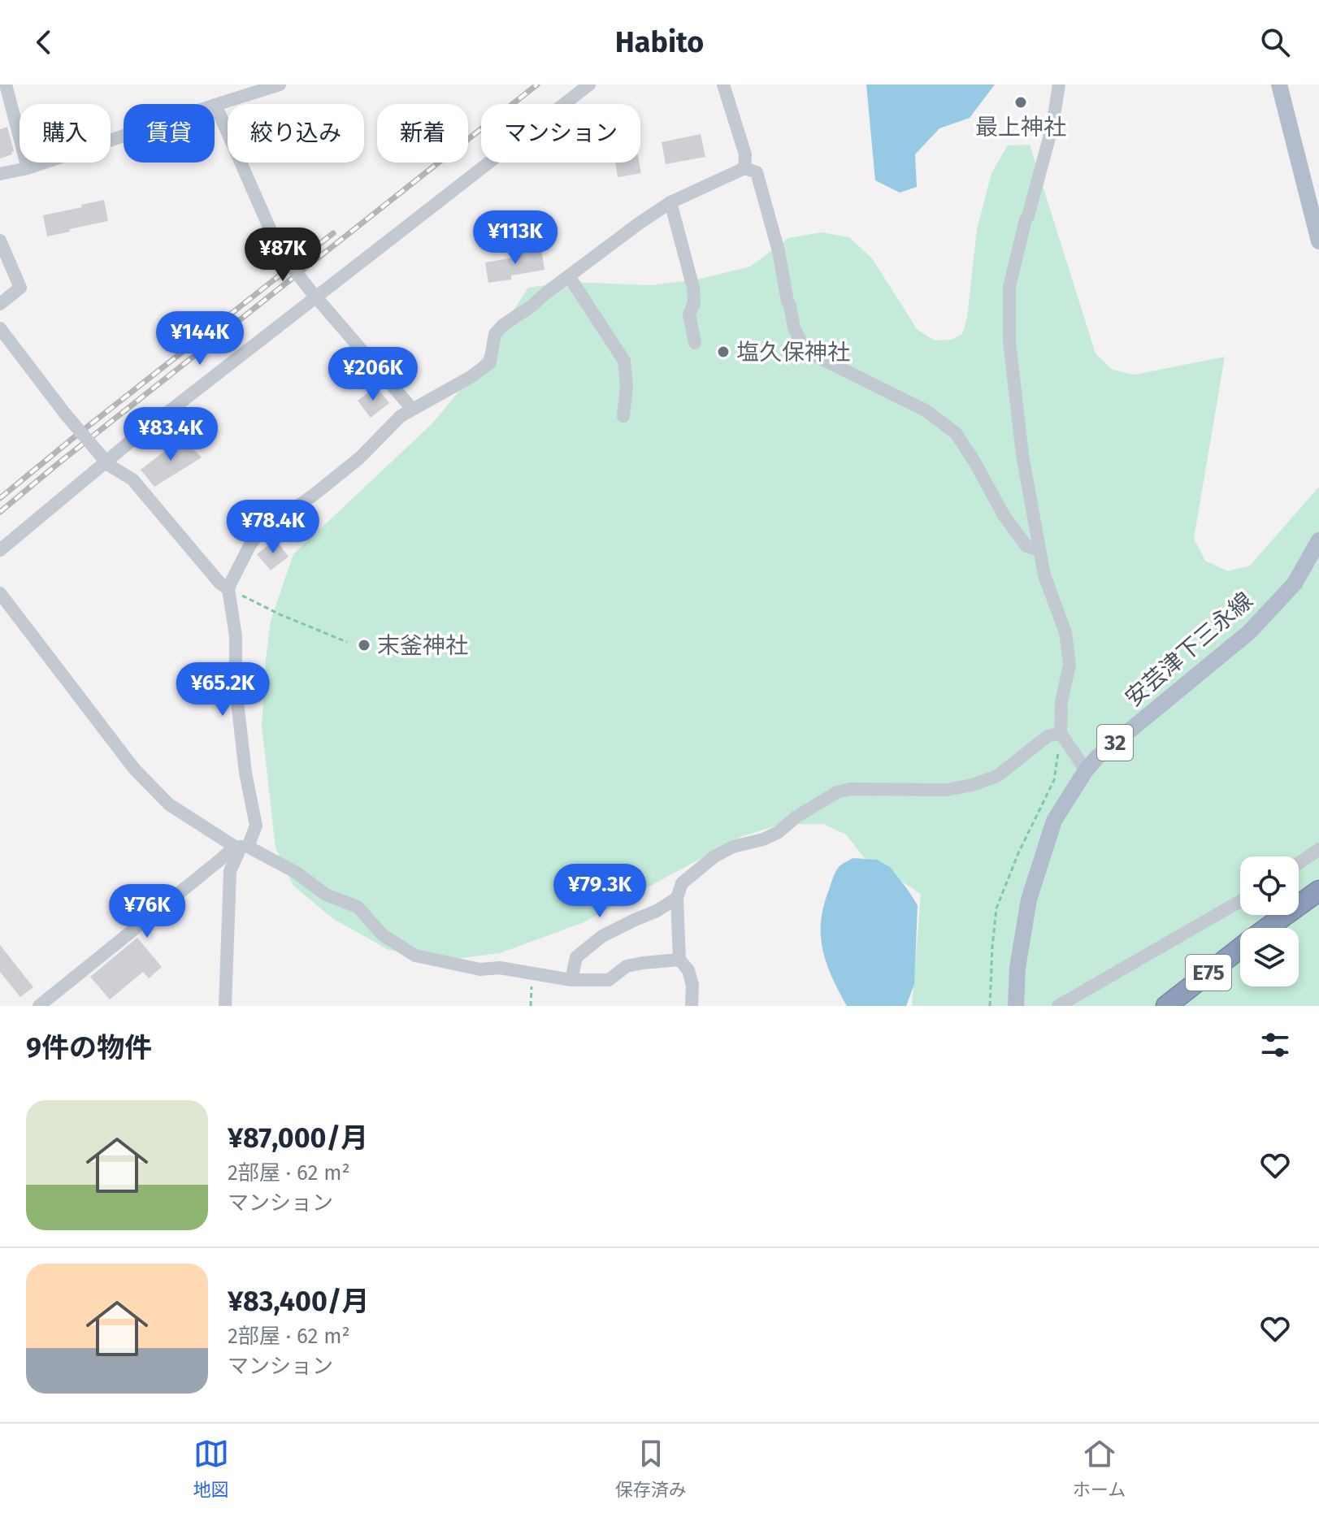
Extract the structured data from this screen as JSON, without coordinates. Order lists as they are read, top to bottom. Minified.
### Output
{"streets":{"highway":["E75"],"main road":["安芸津下三永線","32"]},"places":["最上神社","塩久保神社","末釜神社"],"page":{"header":"Habito","chip":["購入","賃貸","絞り込み","新着","マンション"],"price":["¥113K","¥87K","¥144K","¥206K","¥83.4K","¥78.4K","¥65.2K","¥79.3K","¥76K"],"heading":"9件の物件","list":[{"name":"¥87,000/月","note":"2部屋 · 62 m² · マンション"},{"name":"¥83,400/月","note":"2部屋 · 62 m² · マンション"}],"tabs":["地図","保存済み","ホーム"]}}
